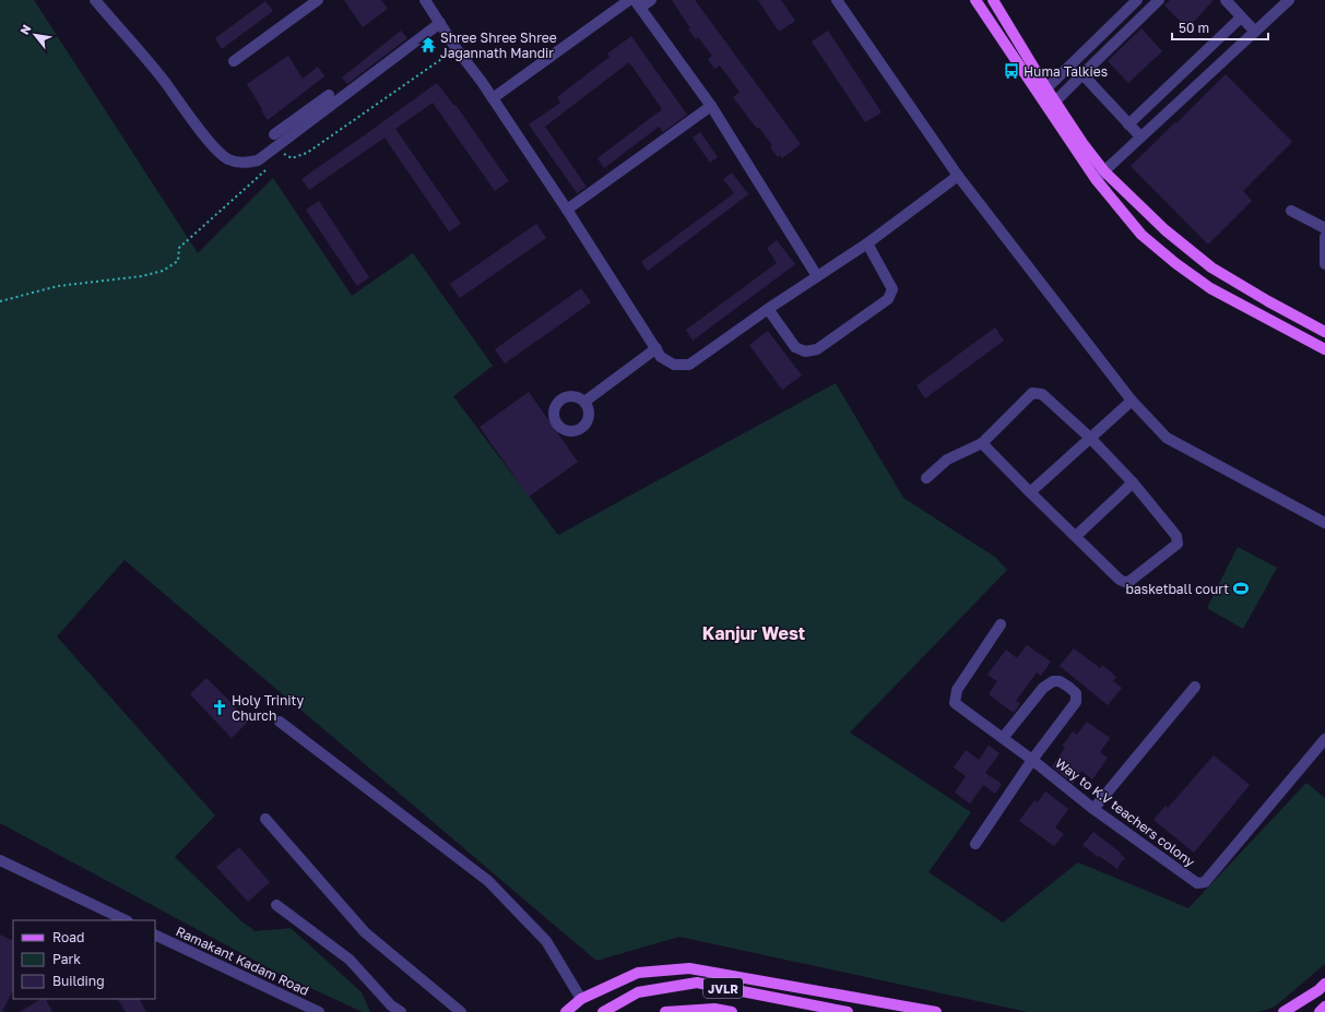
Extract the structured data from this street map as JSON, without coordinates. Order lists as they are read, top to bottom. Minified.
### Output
{"streets":{"main road":["JVLR"],"street":["Way to K.V teachers colony","Ramakant Kadam Road"]},"districts":["Kanjur West"],"places":{"temple":["Shree Shree Shree Jagannath Mandir"],"bus stop":["Huma Talkies"],"sports":["basketball court"],"church":["Holy Trinity Church"]},"legend":["Road","Park","Building"],"scale_bar":"50 m","north":"top left"}
